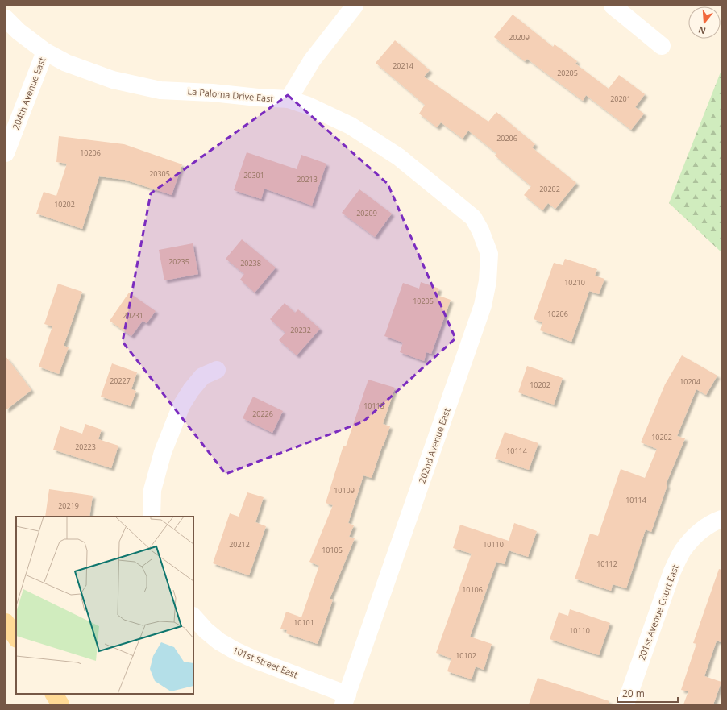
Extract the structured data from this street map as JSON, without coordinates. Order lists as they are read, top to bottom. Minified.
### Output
{"streets":{"street":["204th Avenue East","La Paloma Drive East","202nd Avenue East","201st Avenue Court East","101st Street East"]},"crossings":[["204th Avenue East","La Paloma Drive East"],["La Paloma Drive East","202nd Avenue East"],["202nd Avenue East","101st Street East"]],"house_numbers":["20209","20214","20205","20201","20206","10206","20305","20301","20213","20202","10202","20209","20235","20238","10210","10205","10206","20231","20232","20227","10204","10202","10115","20226","10202","20223","10114","10109","10114","20219","20212","10110","10105","10112","10106","10101","10110","10102"],"scale_bar":"20 m","north":"bottom"}
